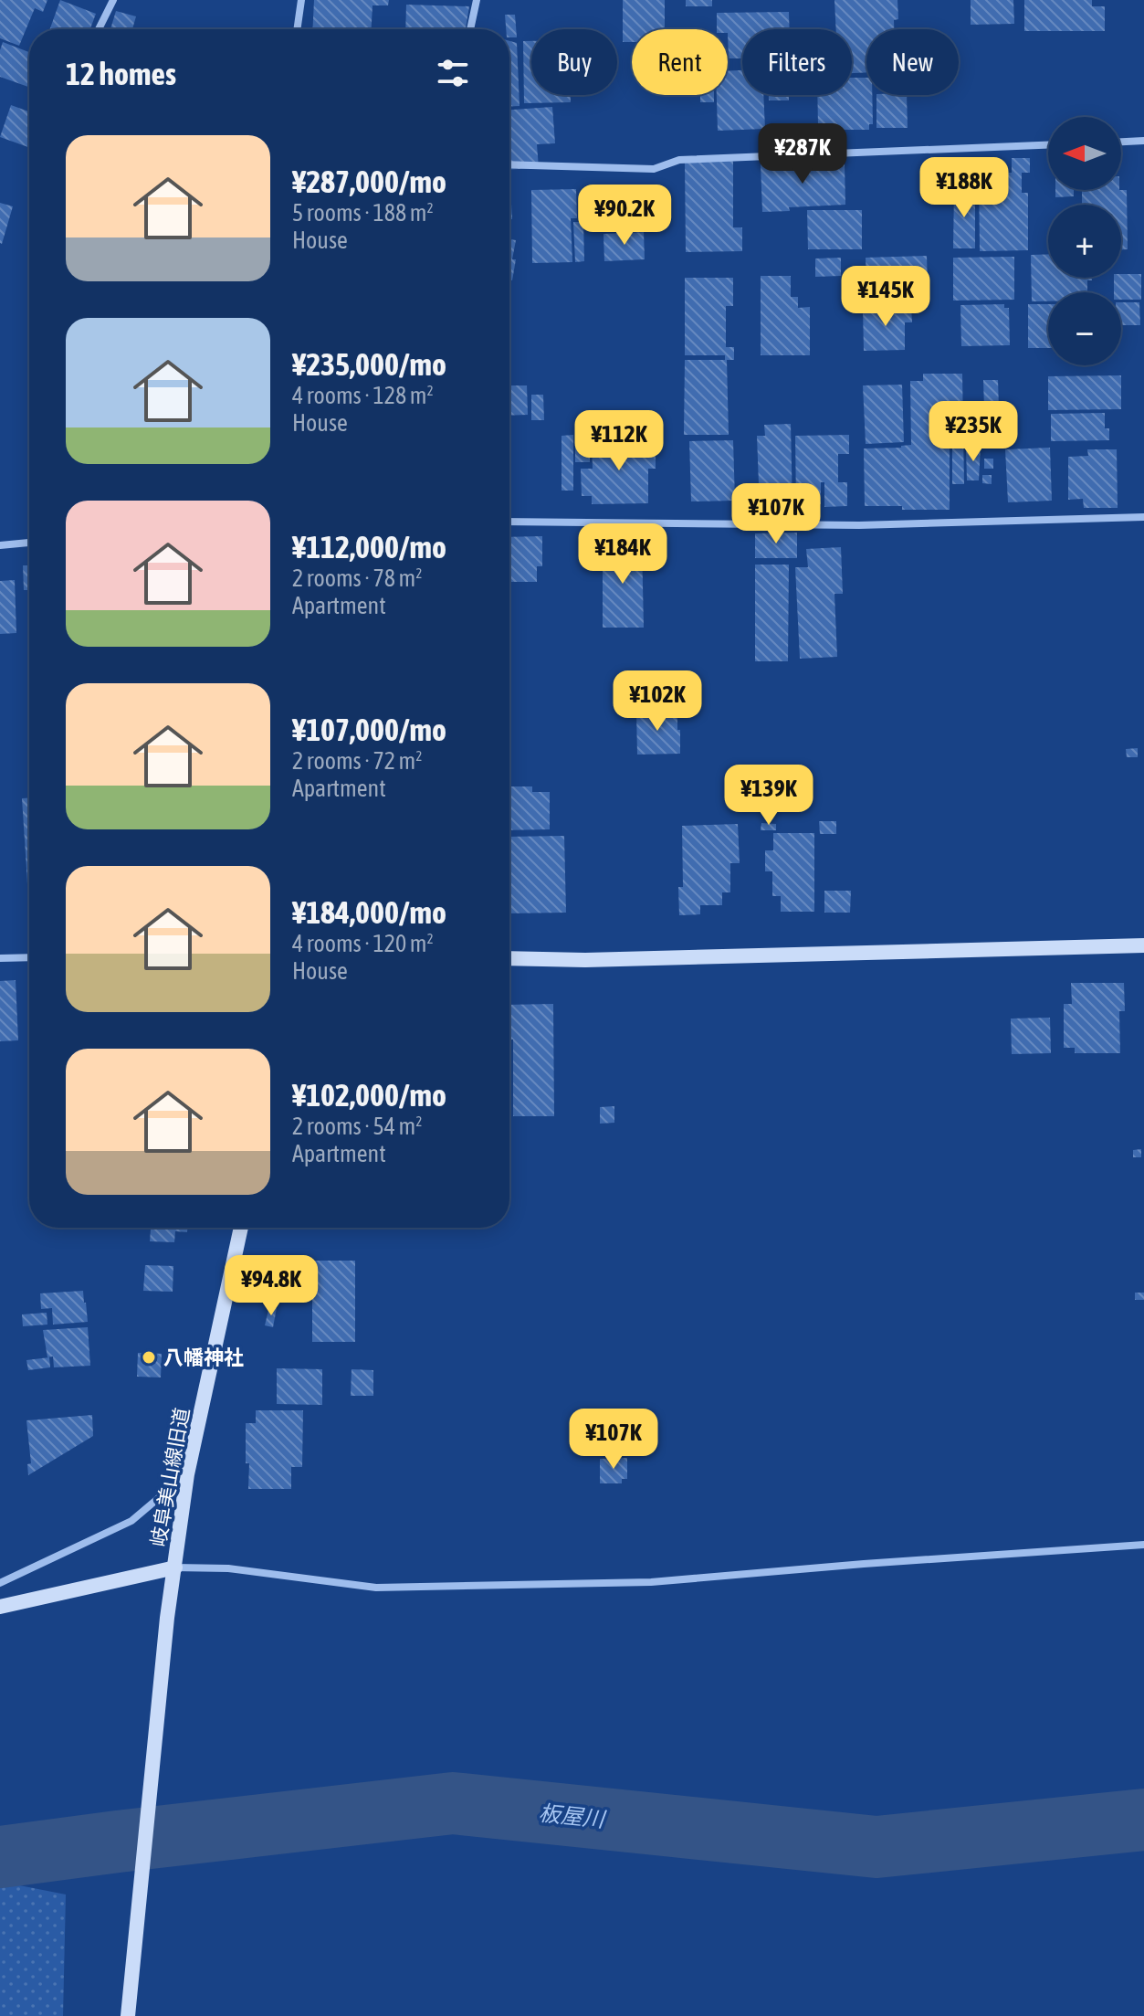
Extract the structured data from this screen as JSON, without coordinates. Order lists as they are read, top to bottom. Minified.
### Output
{"streets":{"street":["岐阜美山線旧道"]},"water":["板屋川"],"places":["八幡神社"],"north":"left","page":{"chip":["Buy","Rent","Filters","New"],"heading":"12 homes","map_buttons":["+","−"],"list":[{"name":"¥287,000/mo","note":"5 rooms · 188 m² · House"},{"name":"¥235,000/mo","note":"4 rooms · 128 m² · House"},{"name":"¥112,000/mo","note":"2 rooms · 78 m² · Apartment"},{"name":"¥107,000/mo","note":"2 rooms · 72 m² · Apartment"},{"name":"¥184,000/mo","note":"4 rooms · 120 m² · House"},{"name":"¥102,000/mo","note":"2 rooms · 54 m² · Apartment"}],"price":["¥287K","¥188K","¥90.2K","¥145K","¥235K","¥112K","¥107K","¥184K","¥102K","¥139K","¥94.8K","¥107K"]}}
